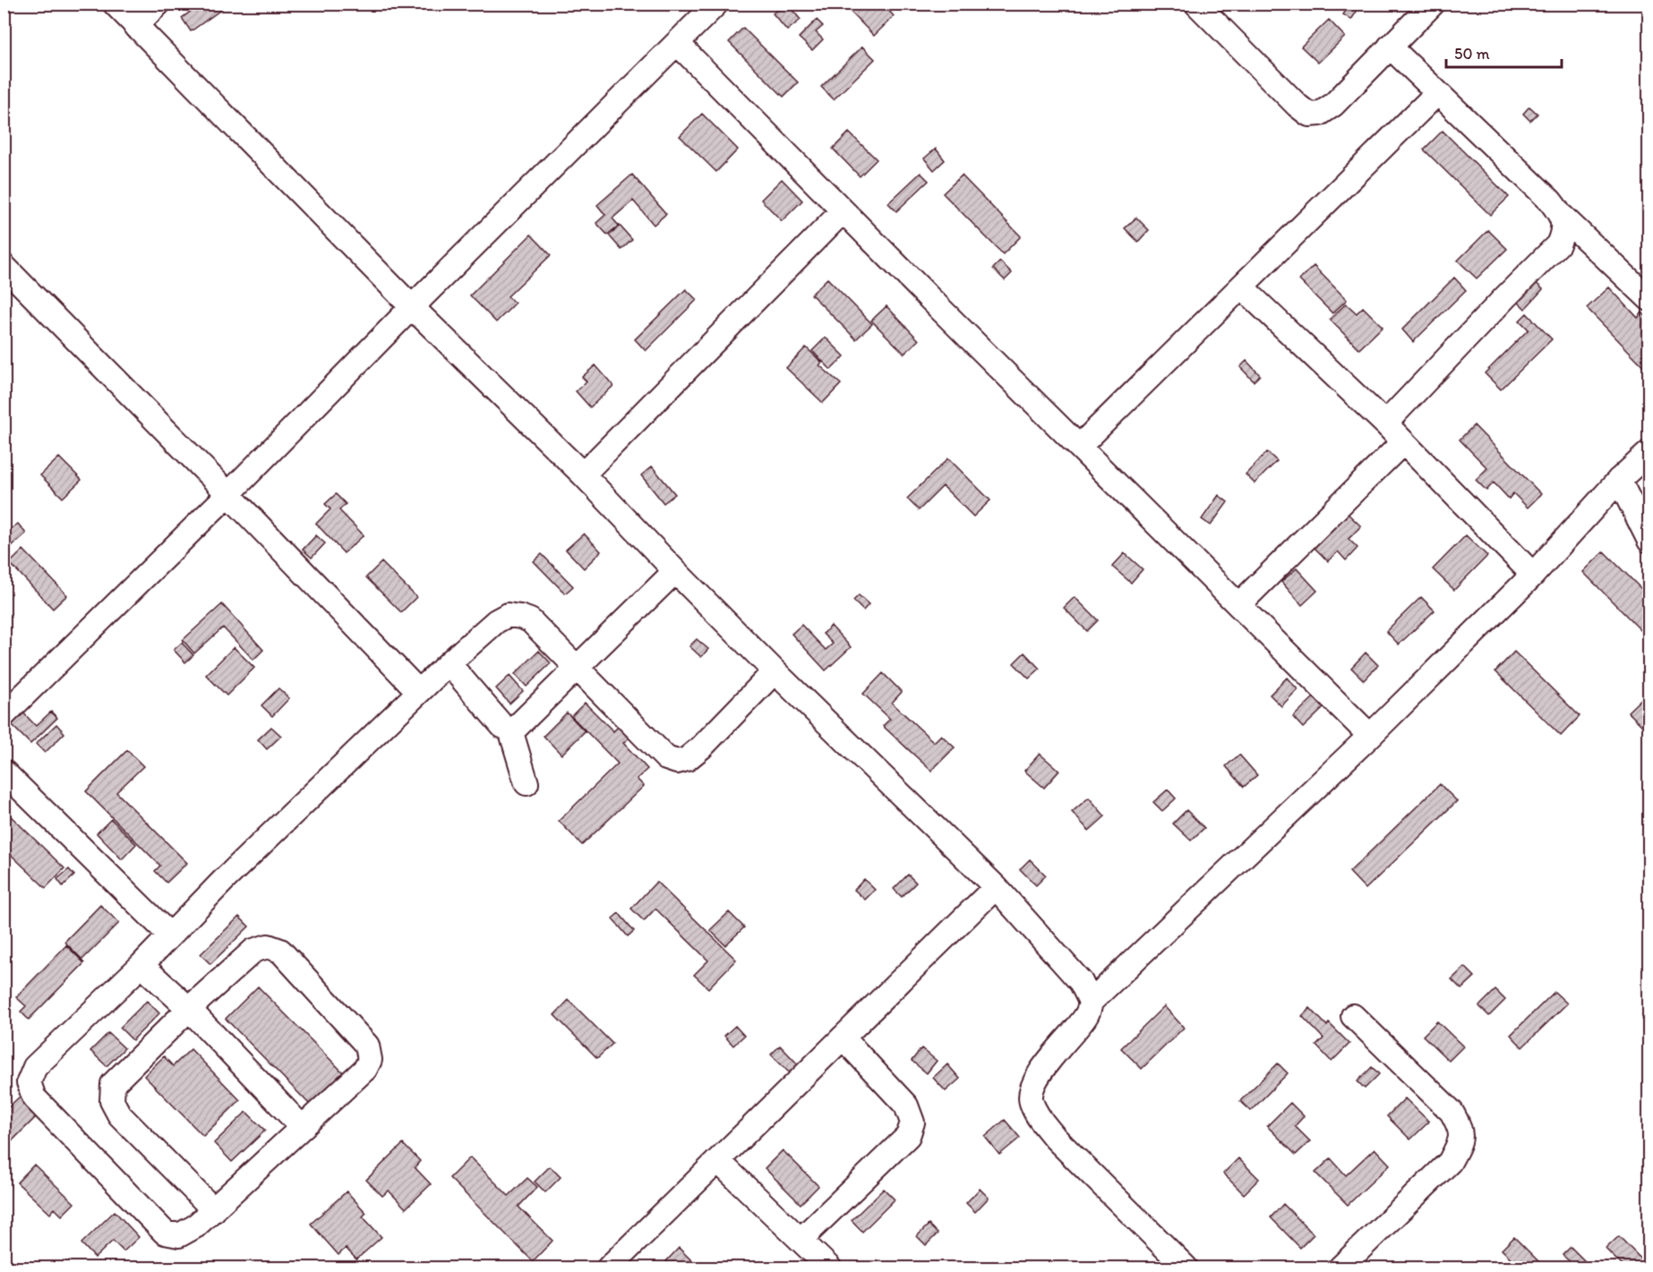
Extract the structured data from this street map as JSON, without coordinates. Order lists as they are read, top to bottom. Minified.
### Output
{"scale_bar":"50 m"}
